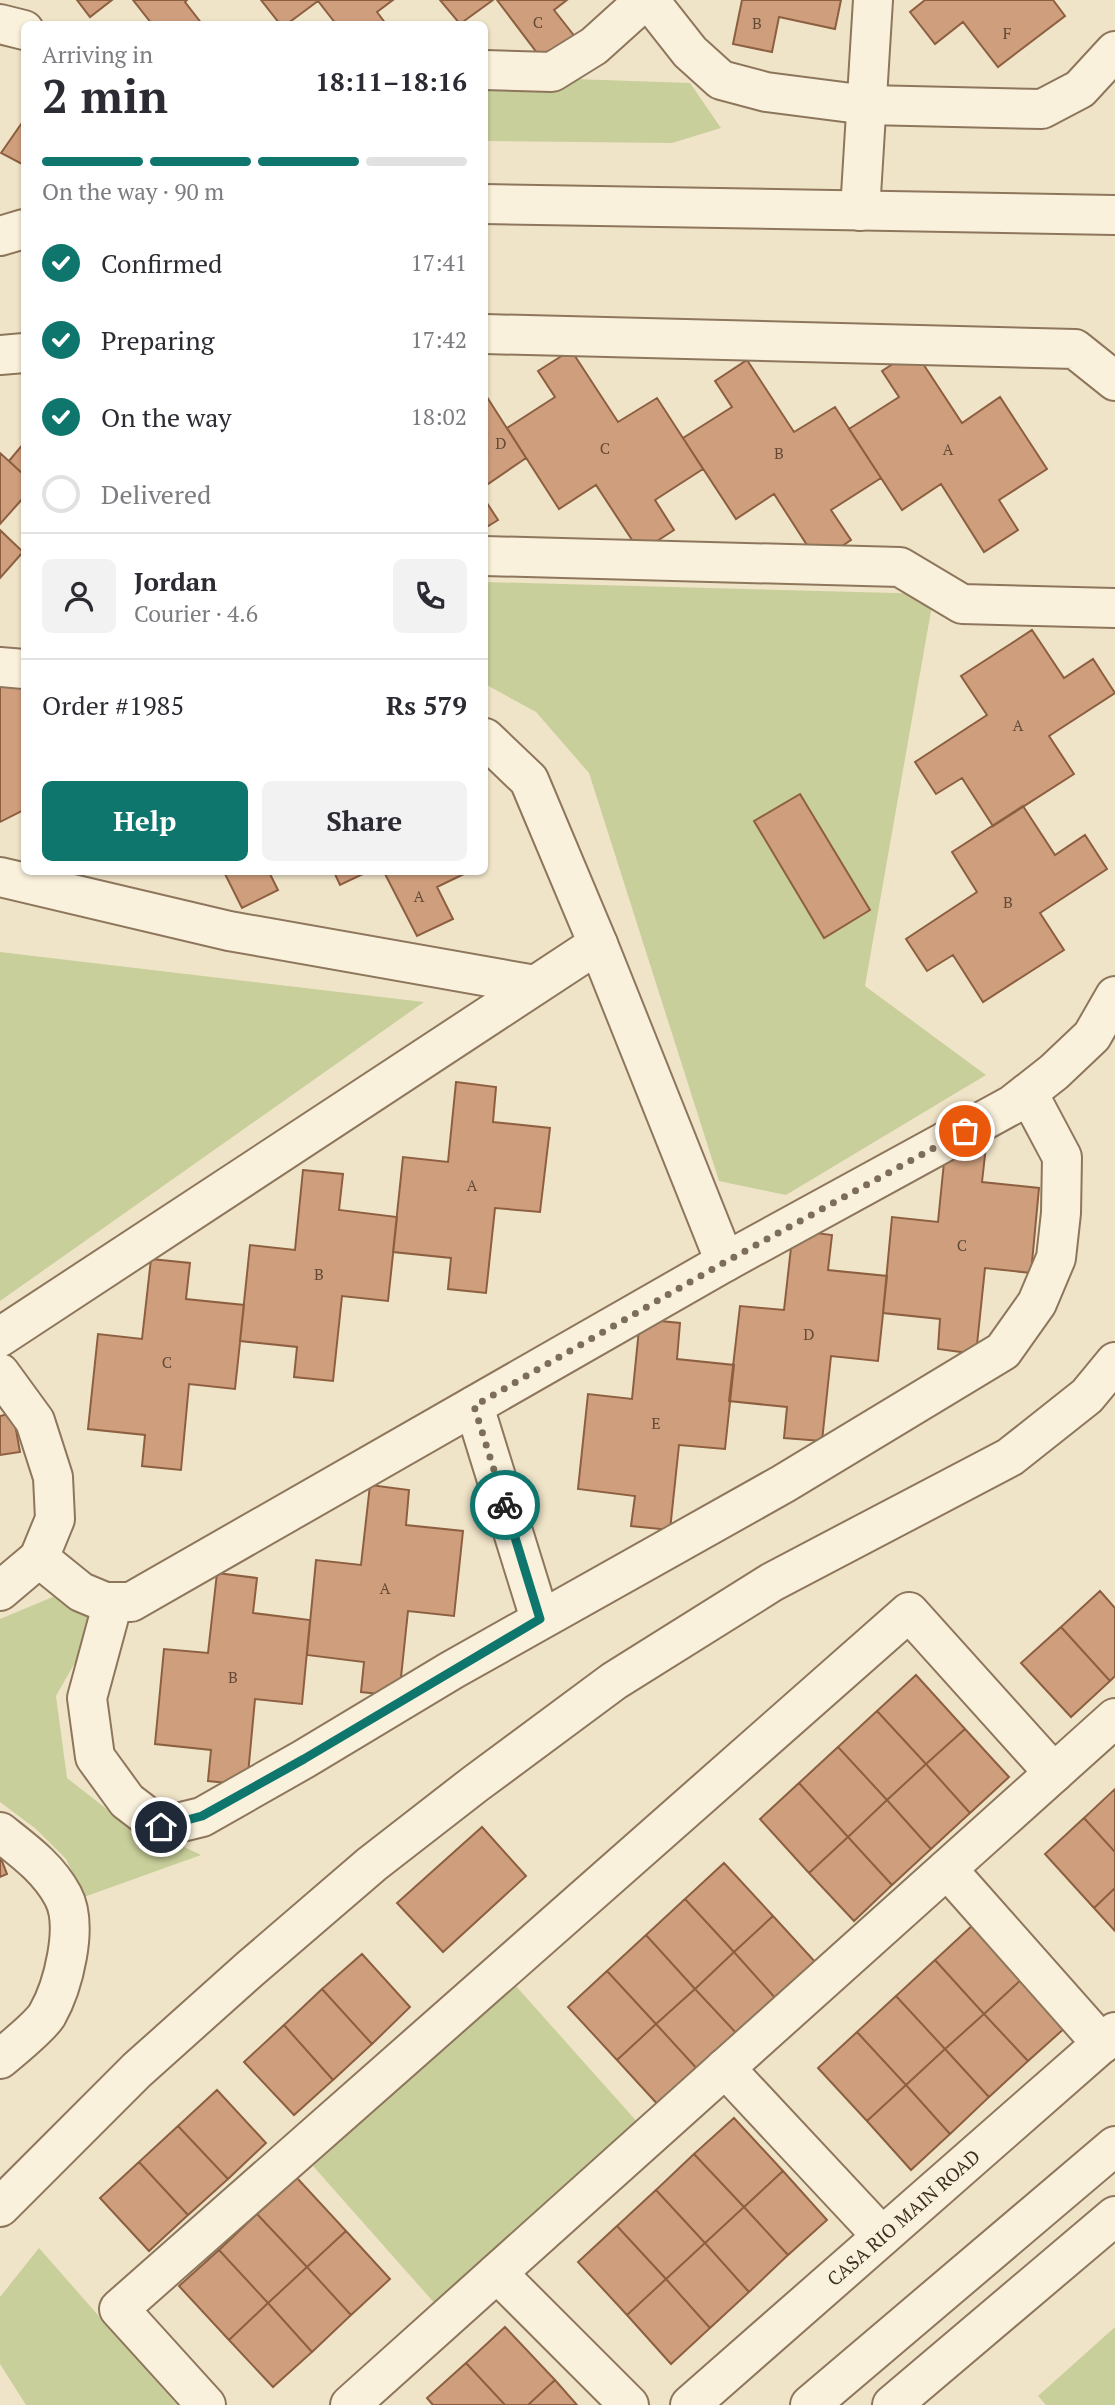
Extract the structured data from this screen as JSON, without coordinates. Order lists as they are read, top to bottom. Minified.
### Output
{"streets":{"street":["CASA RIO MAIN ROAD"]},"house_numbers":["C","B","F","D","C","A","B","A","A","B","A","C","B","D","C","E","A","B"],"page":{"heading":["2 min","Arriving in","18:11–18:16"],"panel":["Jordan","Courier · 4.6","Order #1985","Rs 579"],"bar":"On the way · 90 m","list":[["Confirmed","17:41"],["Preparing","17:42"],["On the way","18:02"],"Delivered"],"buttons":["Help","Share"]}}
